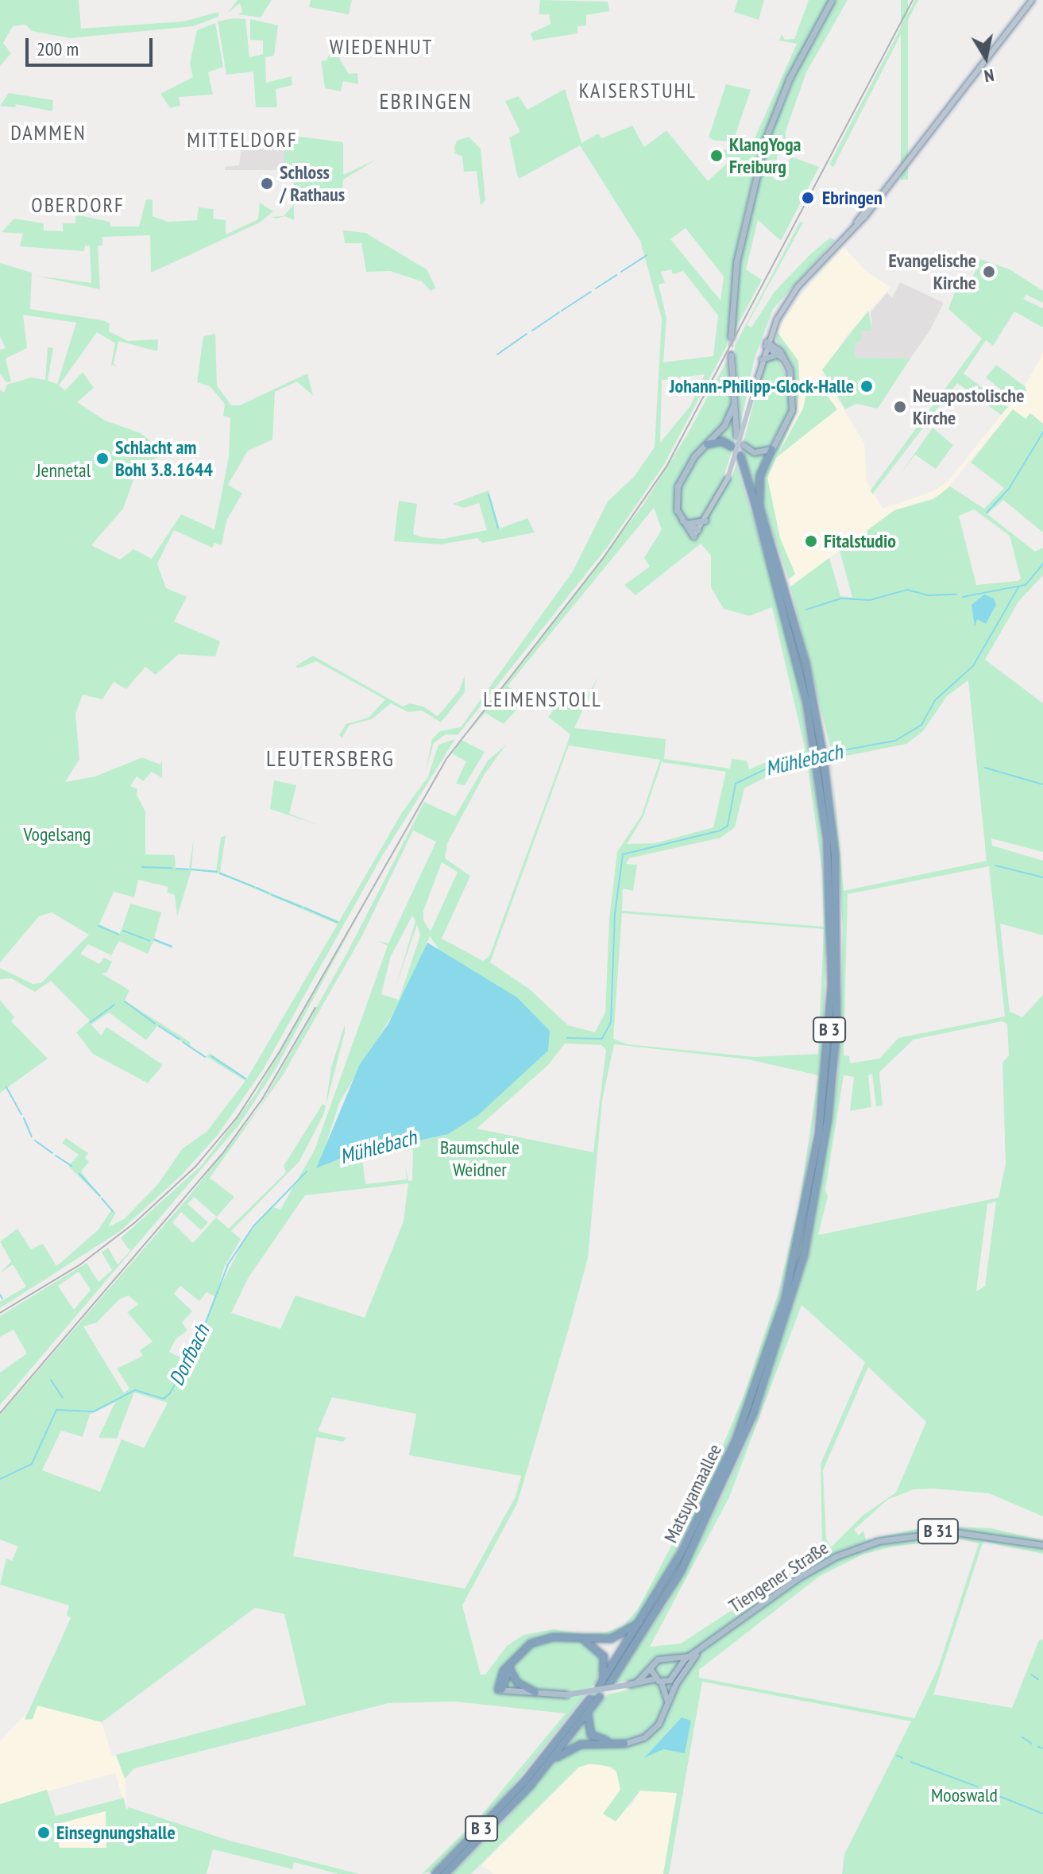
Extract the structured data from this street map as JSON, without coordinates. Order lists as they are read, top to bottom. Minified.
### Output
{"streets":{"highway":["B 3","Matsuyamaallee","B 31"],"main road":["Tiengener Straße"]},"crossings":[["B 3","Matsuyamaallee"],["B 3","B 31"],["B 31","Tiengener Straße"]],"districts":["WIEDENHUT","KAISERSTUHL","EBRINGEN","DAMMEN","MITTELDORF","OBERDORF","LEIMENSTOLL","LEUTERSBERG"],"water":["Mühlebach","Dorfbach"],"parks":["Jennetal","Vogelsang","Baumschule Weidner","Mooswald"],"places":["KlangYoga Freiburg","Schloss / Rathaus","Ebringen","Evangelische Kirche","Johann-Philipp-Glock-Halle","Neuapostolische Kirche","Schlacht am Bohl 3.8.1644","Fitalstudio","Einsegnungshalle"],"scale_bar":"200 m","north":"bottom"}
